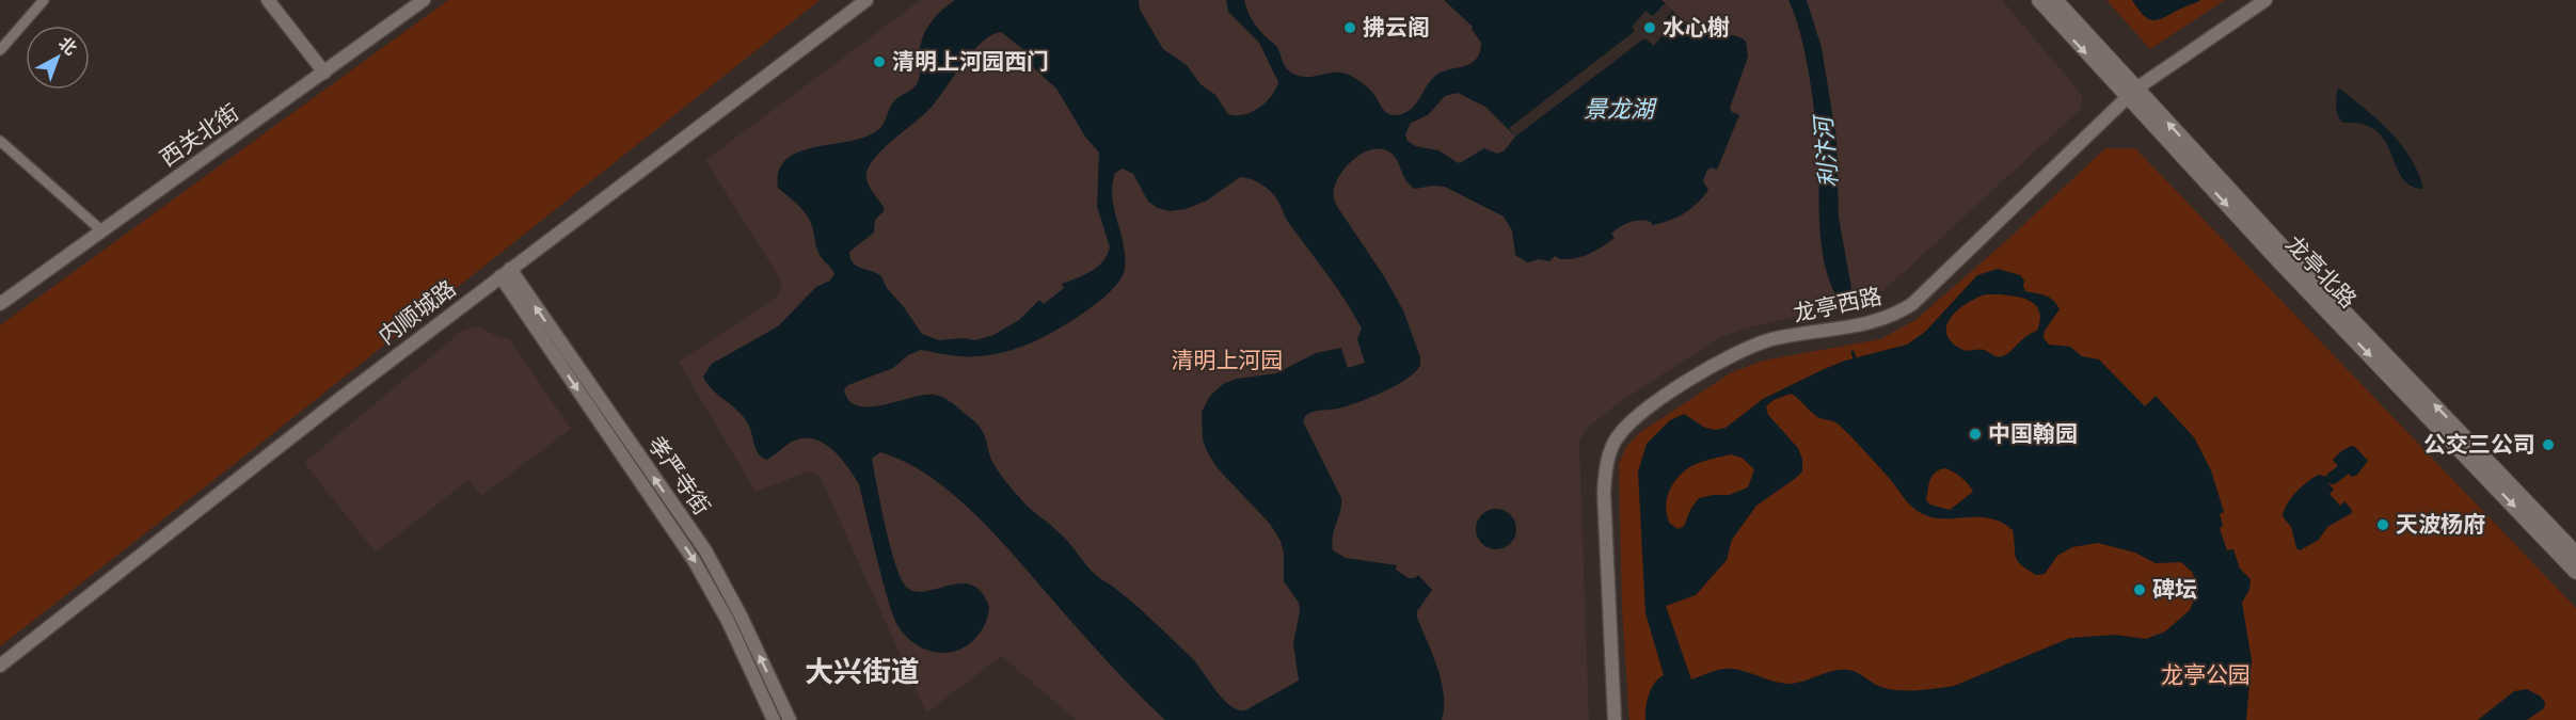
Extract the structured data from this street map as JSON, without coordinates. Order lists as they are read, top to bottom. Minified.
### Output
{"streets":{"main road":["龙亭北路"],"street":["西关北街","龙亭西路","内顺城路","孝严寺街"]},"crossings":[["龙亭北路","龙亭西路"],["内顺城路","孝严寺街"]],"districts":["大兴街道"],"water":["景龙湖","利汴河"],"parks":["清明上河园","龙亭公园"],"places":["拂云阁","水心榭","清明上河园西门","中国翰园","公交三公司","天波杨府","碑坛"],"north":"top right"}
